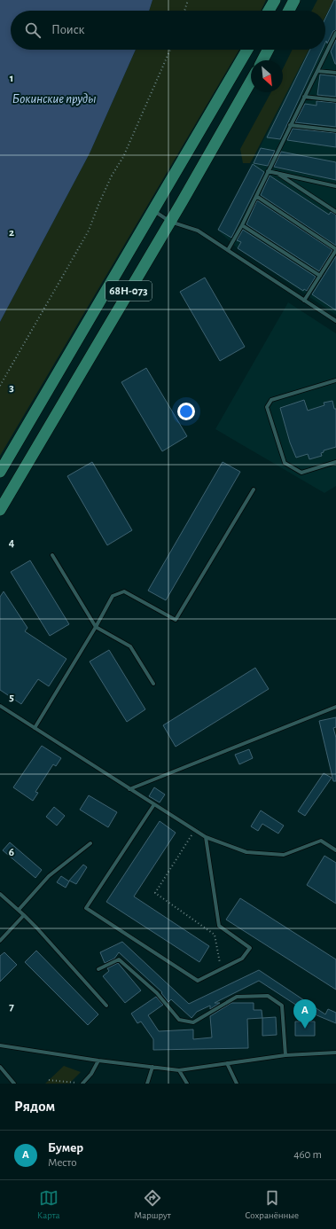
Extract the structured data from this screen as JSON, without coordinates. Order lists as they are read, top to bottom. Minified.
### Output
{"streets":{"main road":["68Н-073"]},"water":["Бокинские пруды"],"north":"bottom right","page":{"search":"Поиск","pins":"A","heading":"Рядом","list":[{"mark":"A","name":"Бумер","note":"Место","value":"460 m"}],"nav":["Карта","Маршрут","Сохранённые"]},"grid":{"rows":["1","2","3","4","5","6","7"]}}
